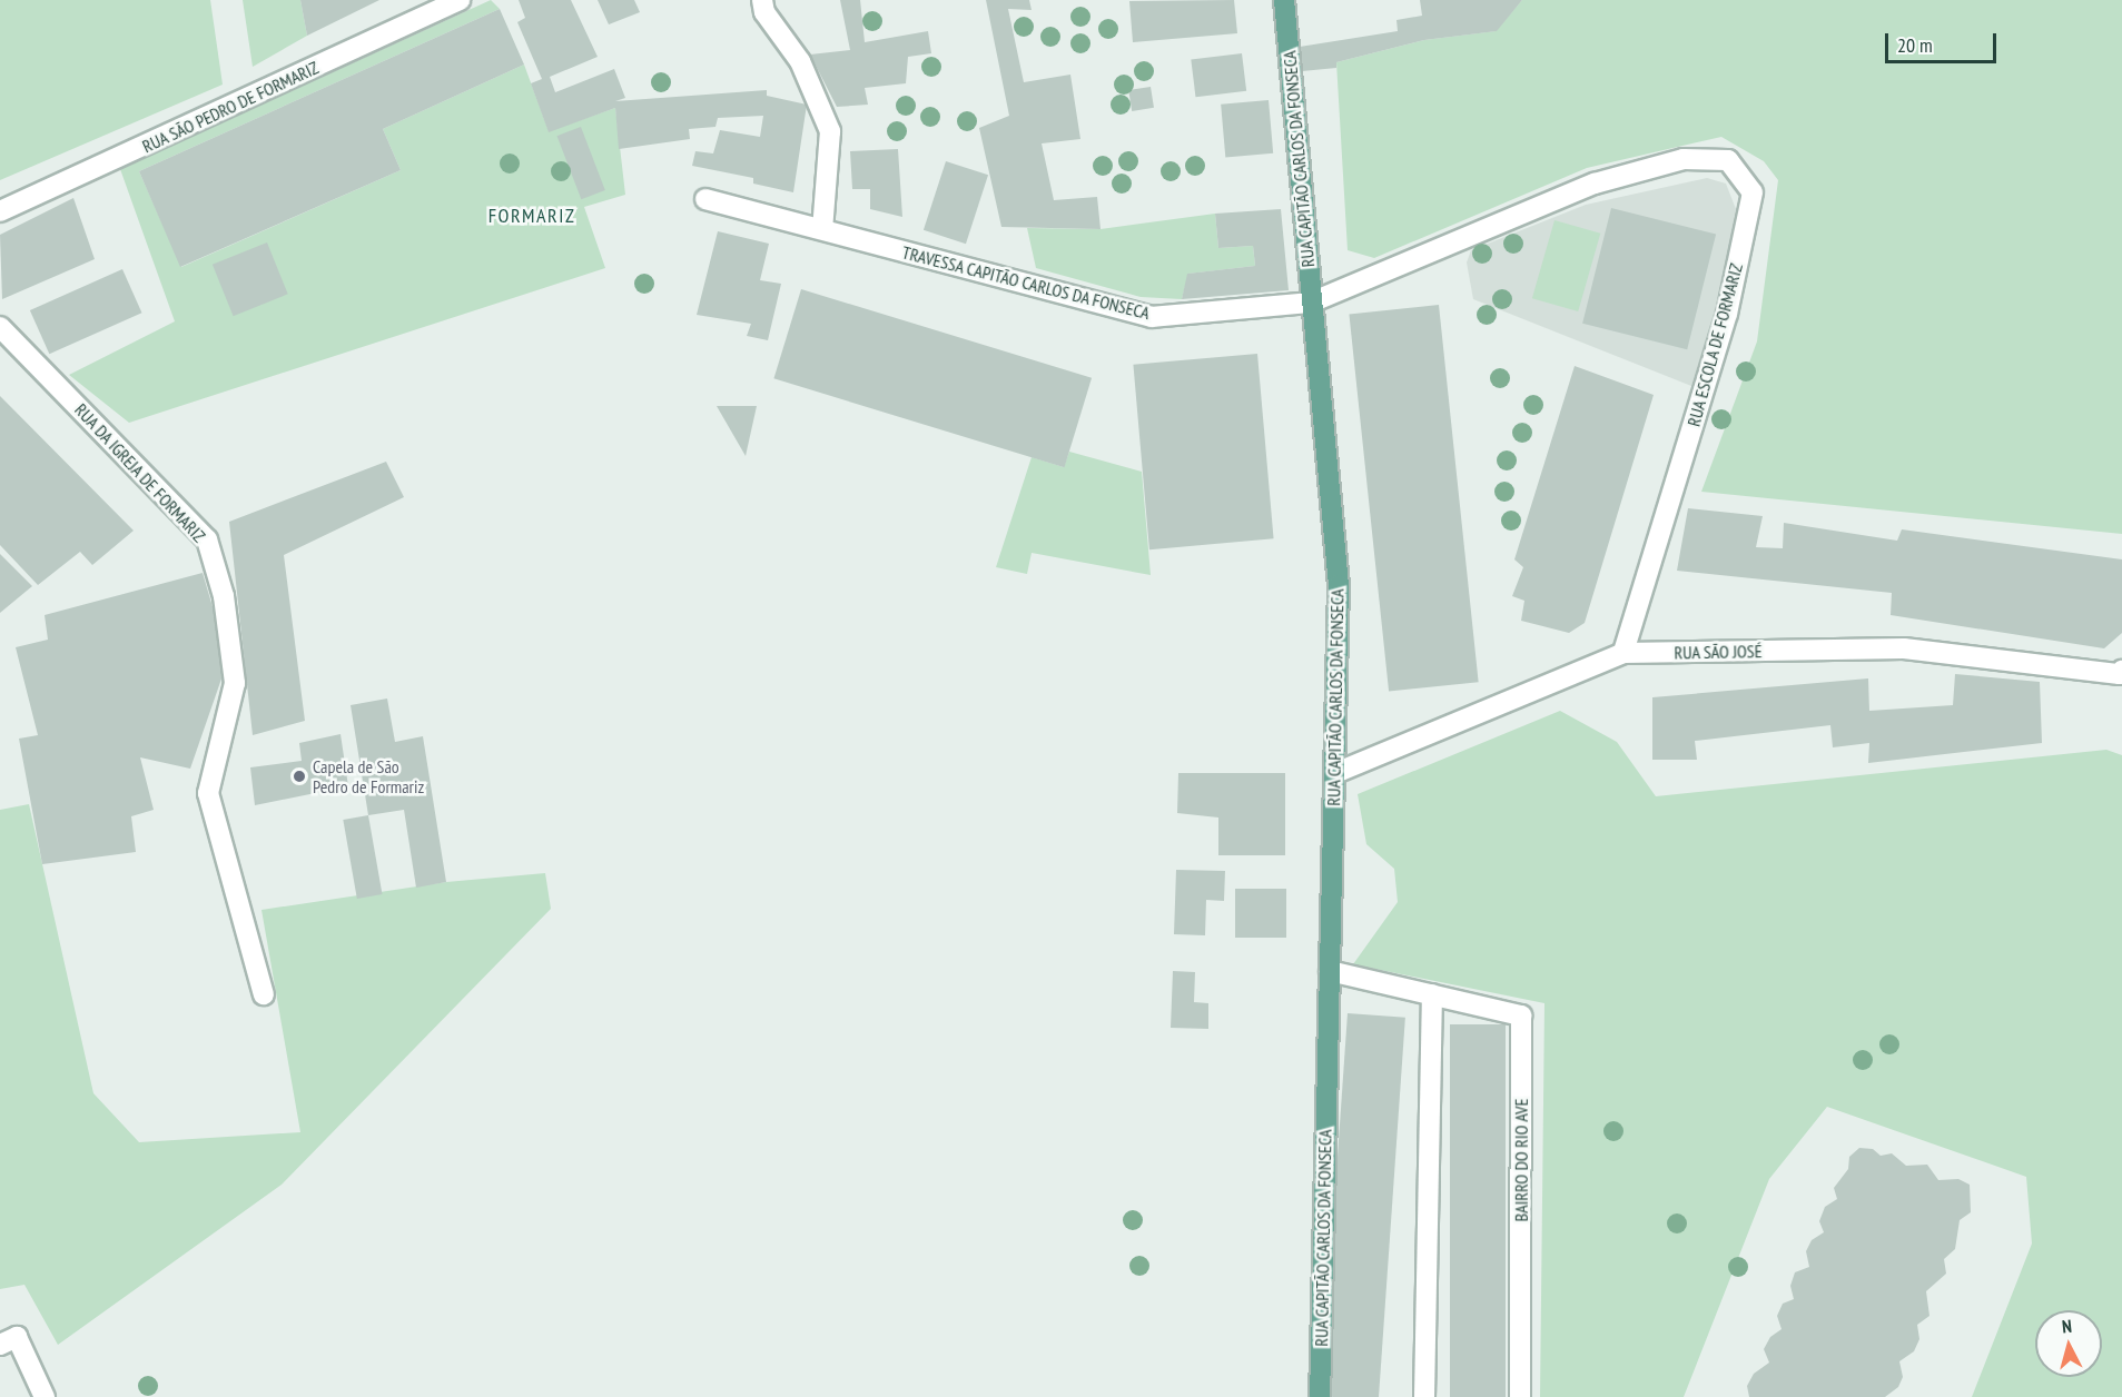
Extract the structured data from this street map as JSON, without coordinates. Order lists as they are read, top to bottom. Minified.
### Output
{"streets":{"main road":["RUA CAPITÃO CARLOS DA FONSECA"],"street":["RUA SÃO PEDRO DE FORMARIZ","TRAVESSA CAPITÃO CARLOS DA FONSECA","RUA ESCOLA DE FORMARIZ","RUA DA IGREJA DE FORMARIZ","RUA SÃO JOSÉ","BAIRRO DO RIO AVE"]},"crossings":[["RUA CAPITÃO CARLOS DA FONSECA","TRAVESSA CAPITÃO CARLOS DA FONSECA"],["RUA CAPITÃO CARLOS DA FONSECA","RUA ESCOLA DE FORMARIZ"],["RUA CAPITÃO CARLOS DA FONSECA","RUA SÃO JOSÉ"],["RUA CAPITÃO CARLOS DA FONSECA","BAIRRO DO RIO AVE"],["TRAVESSA CAPITÃO CARLOS DA FONSECA","RUA ESCOLA DE FORMARIZ"],["RUA ESCOLA DE FORMARIZ","RUA SÃO JOSÉ"]],"districts":["FORMARIZ"],"places":["Capela de São Pedro de Formariz"],"scale_bar":"20 m","north":"top"}
